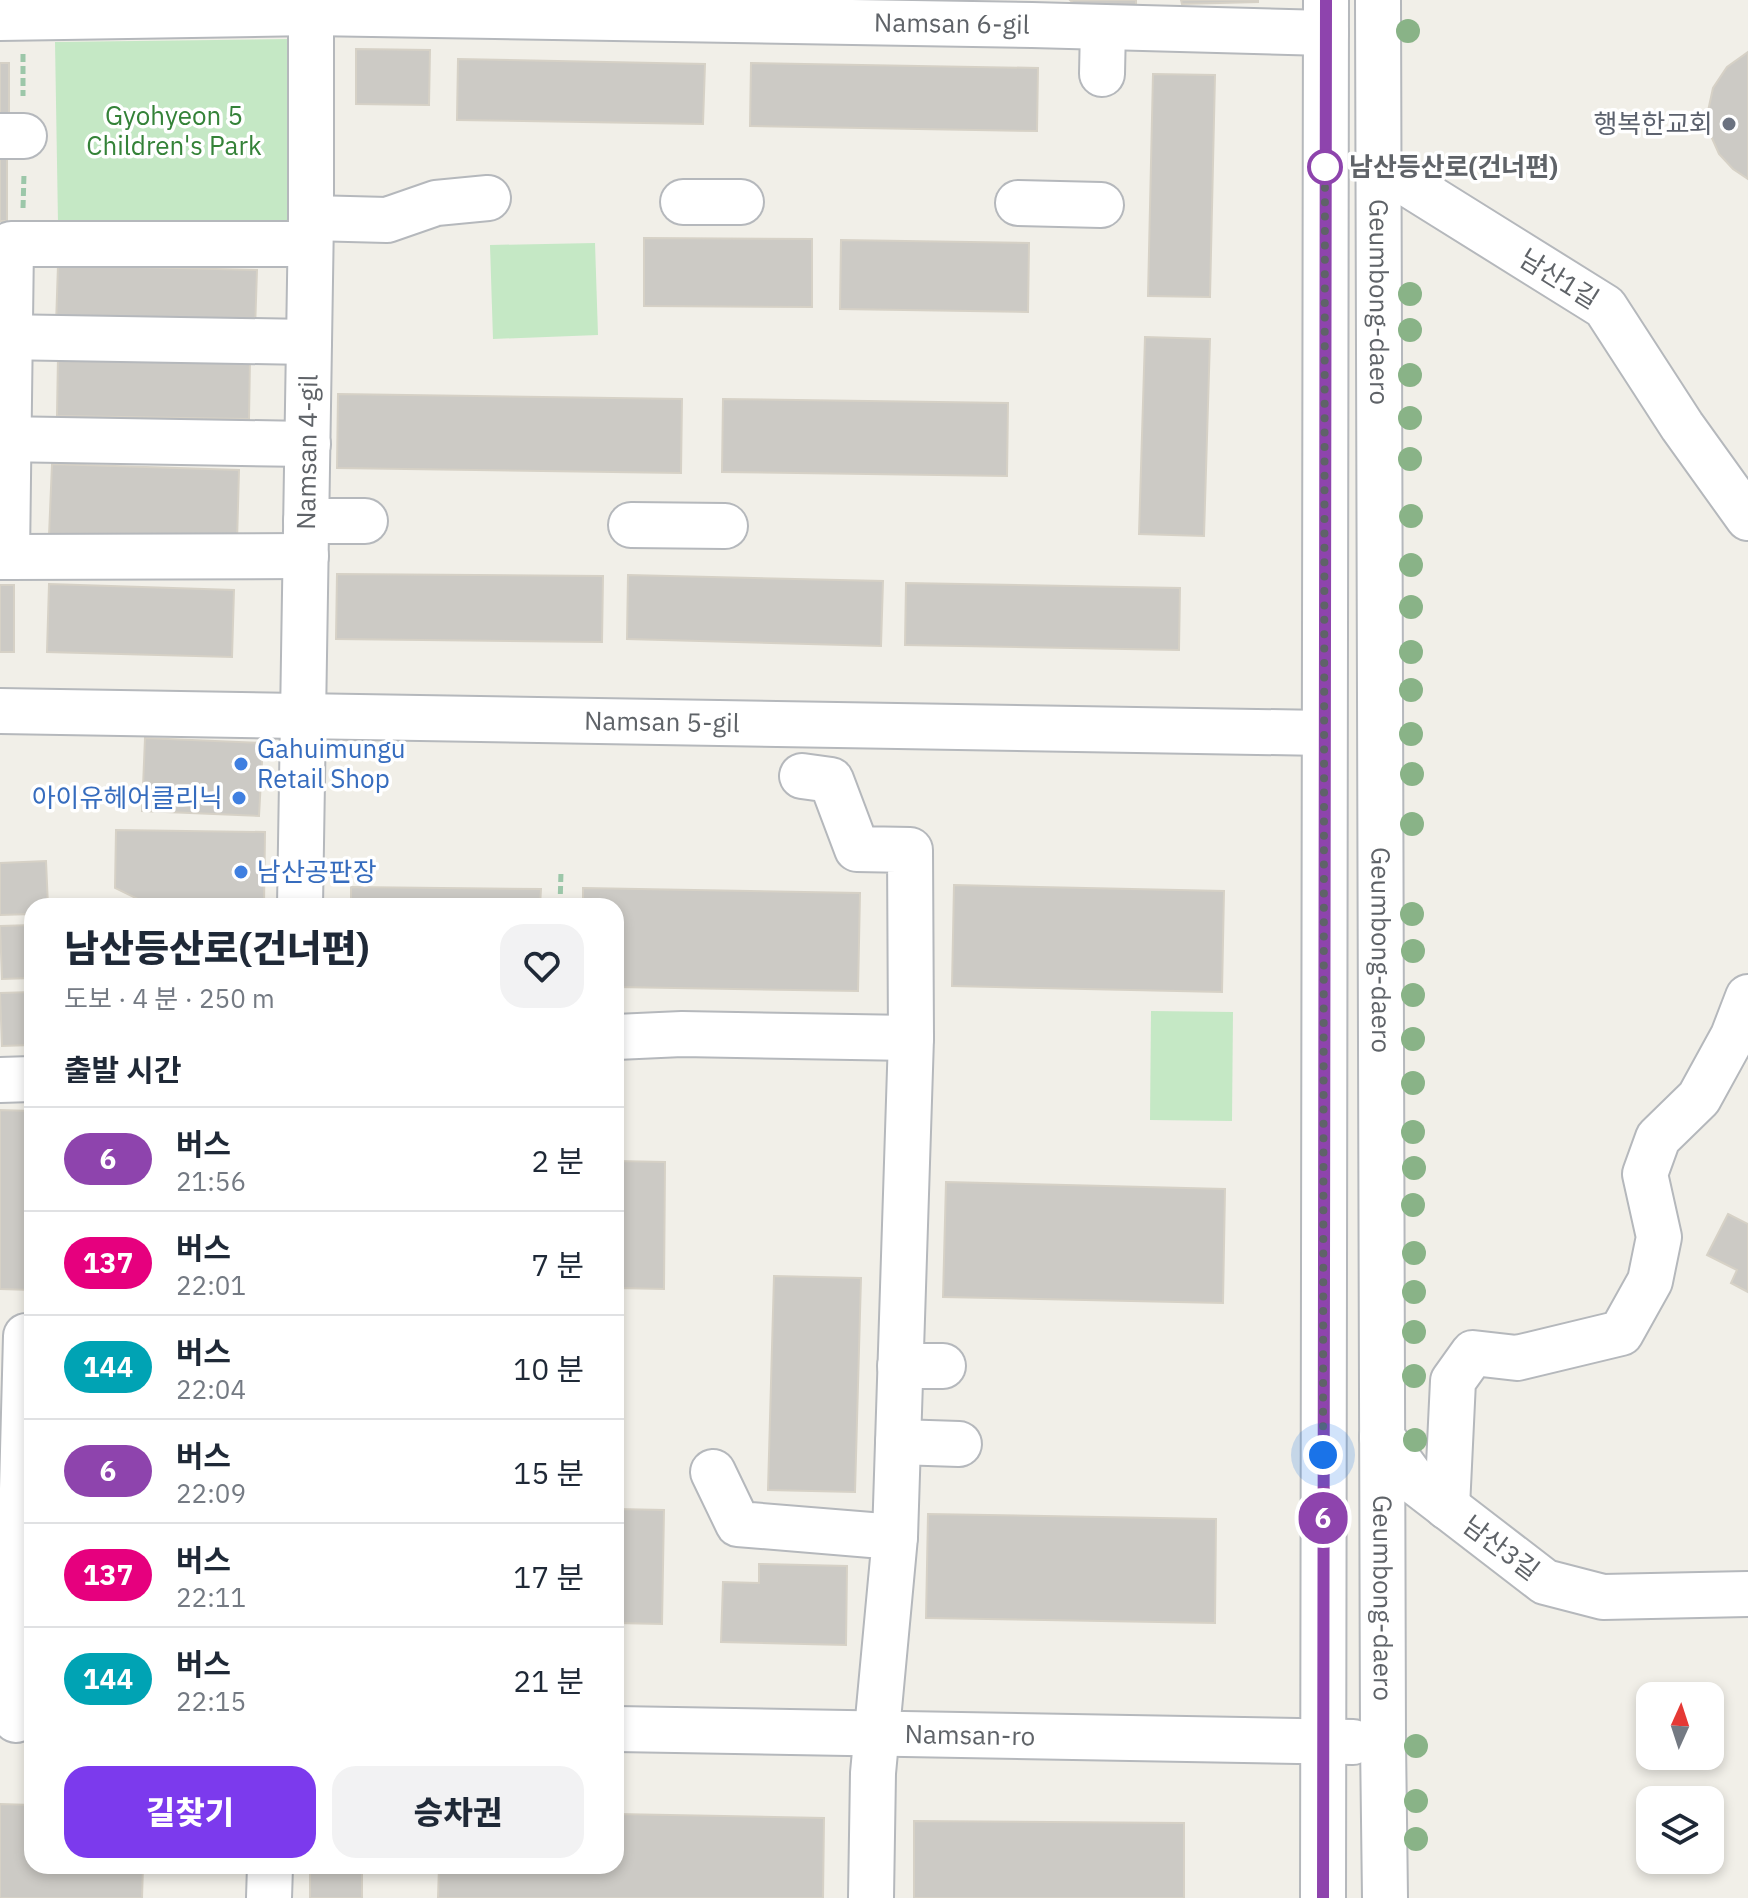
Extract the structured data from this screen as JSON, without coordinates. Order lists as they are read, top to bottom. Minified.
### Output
{"streets":{"street":["Namsan 6-gil","남산1길","Geumbong-daero","Namsan 4-gil","Namsan 5-gil","남산3길","Namsan-ro"]},"crossings":[["Namsan 6-gil","Geumbong-daero"],["Namsan 6-gil","Namsan 4-gil"],["남산1길","Geumbong-daero"],["Geumbong-daero","Namsan 5-gil"],["Geumbong-daero","남산3길"],["Geumbong-daero","Namsan-ro"],["Namsan 4-gil","Namsan 5-gil"]],"parks":["Gyohyeon 5 Children's Park"],"places":["행복한교회","남산등산로(건너편)","Gahuimungu Retail Shop","아이유헤어클리닉","남산공판장"],"lines":["bus line 6"],"north":"top","page":{"on_map":"6","heading":[["남산등산로(건너편)","도보 · 4 분 · 250 m"],"출발 시간"],"list":[{"mark":"6","name":"버스","note":"21:56","value":"2 분"},{"mark":"137","name":"버스","note":"22:01","value":"7 분"},{"mark":"144","name":"버스","note":"22:04","value":"10 분"},{"mark":"6","name":"버스","note":"22:09","value":"15 분"},{"mark":"137","name":"버스","note":"22:11","value":"17 분"},{"mark":"144","name":"버스","note":"22:15","value":"21 분"}],"buttons":["길찾기","승차권"]}}
